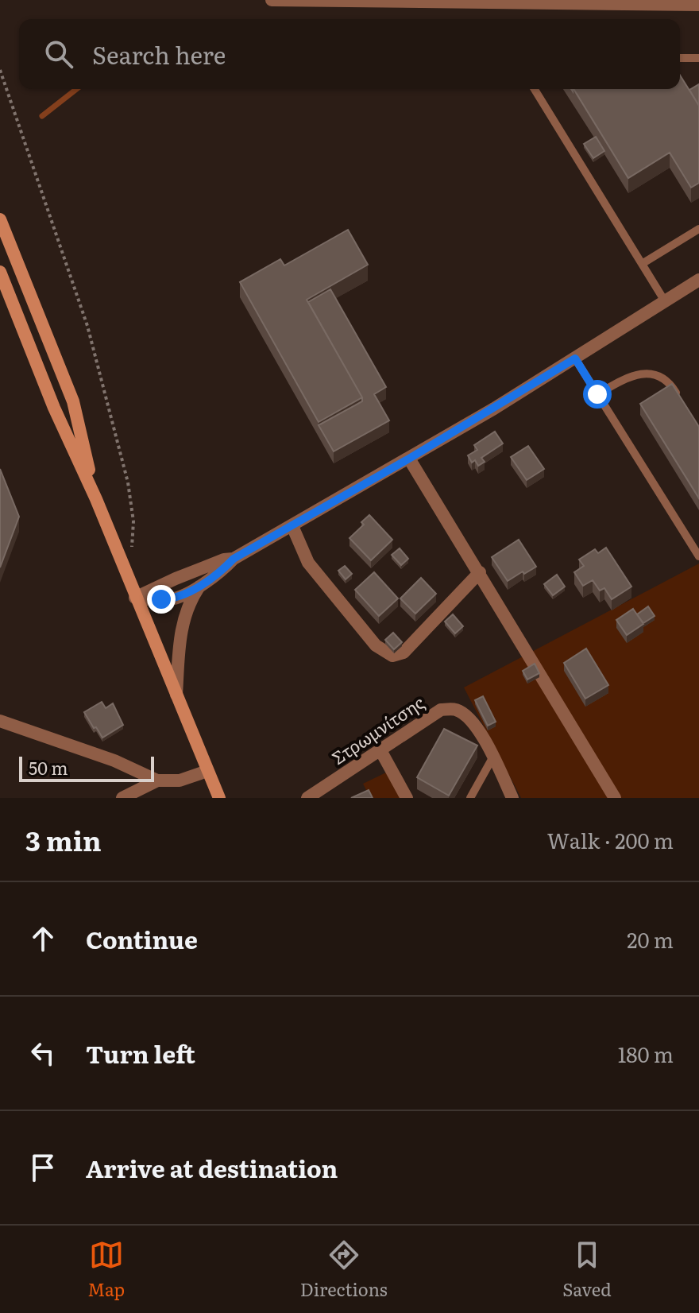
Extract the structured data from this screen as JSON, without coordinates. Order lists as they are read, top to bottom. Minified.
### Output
{"streets":{"street":["Στρωμνίτσης"]},"scale_bar":"50 m","page":{"search":"Search here","scale":"50 m","heading":["3 min","Walk · 200 m"],"list":[["Continue","20 m"],["Turn left","180 m"],"Arrive at destination"],"nav":["Map","Directions","Saved"]}}
